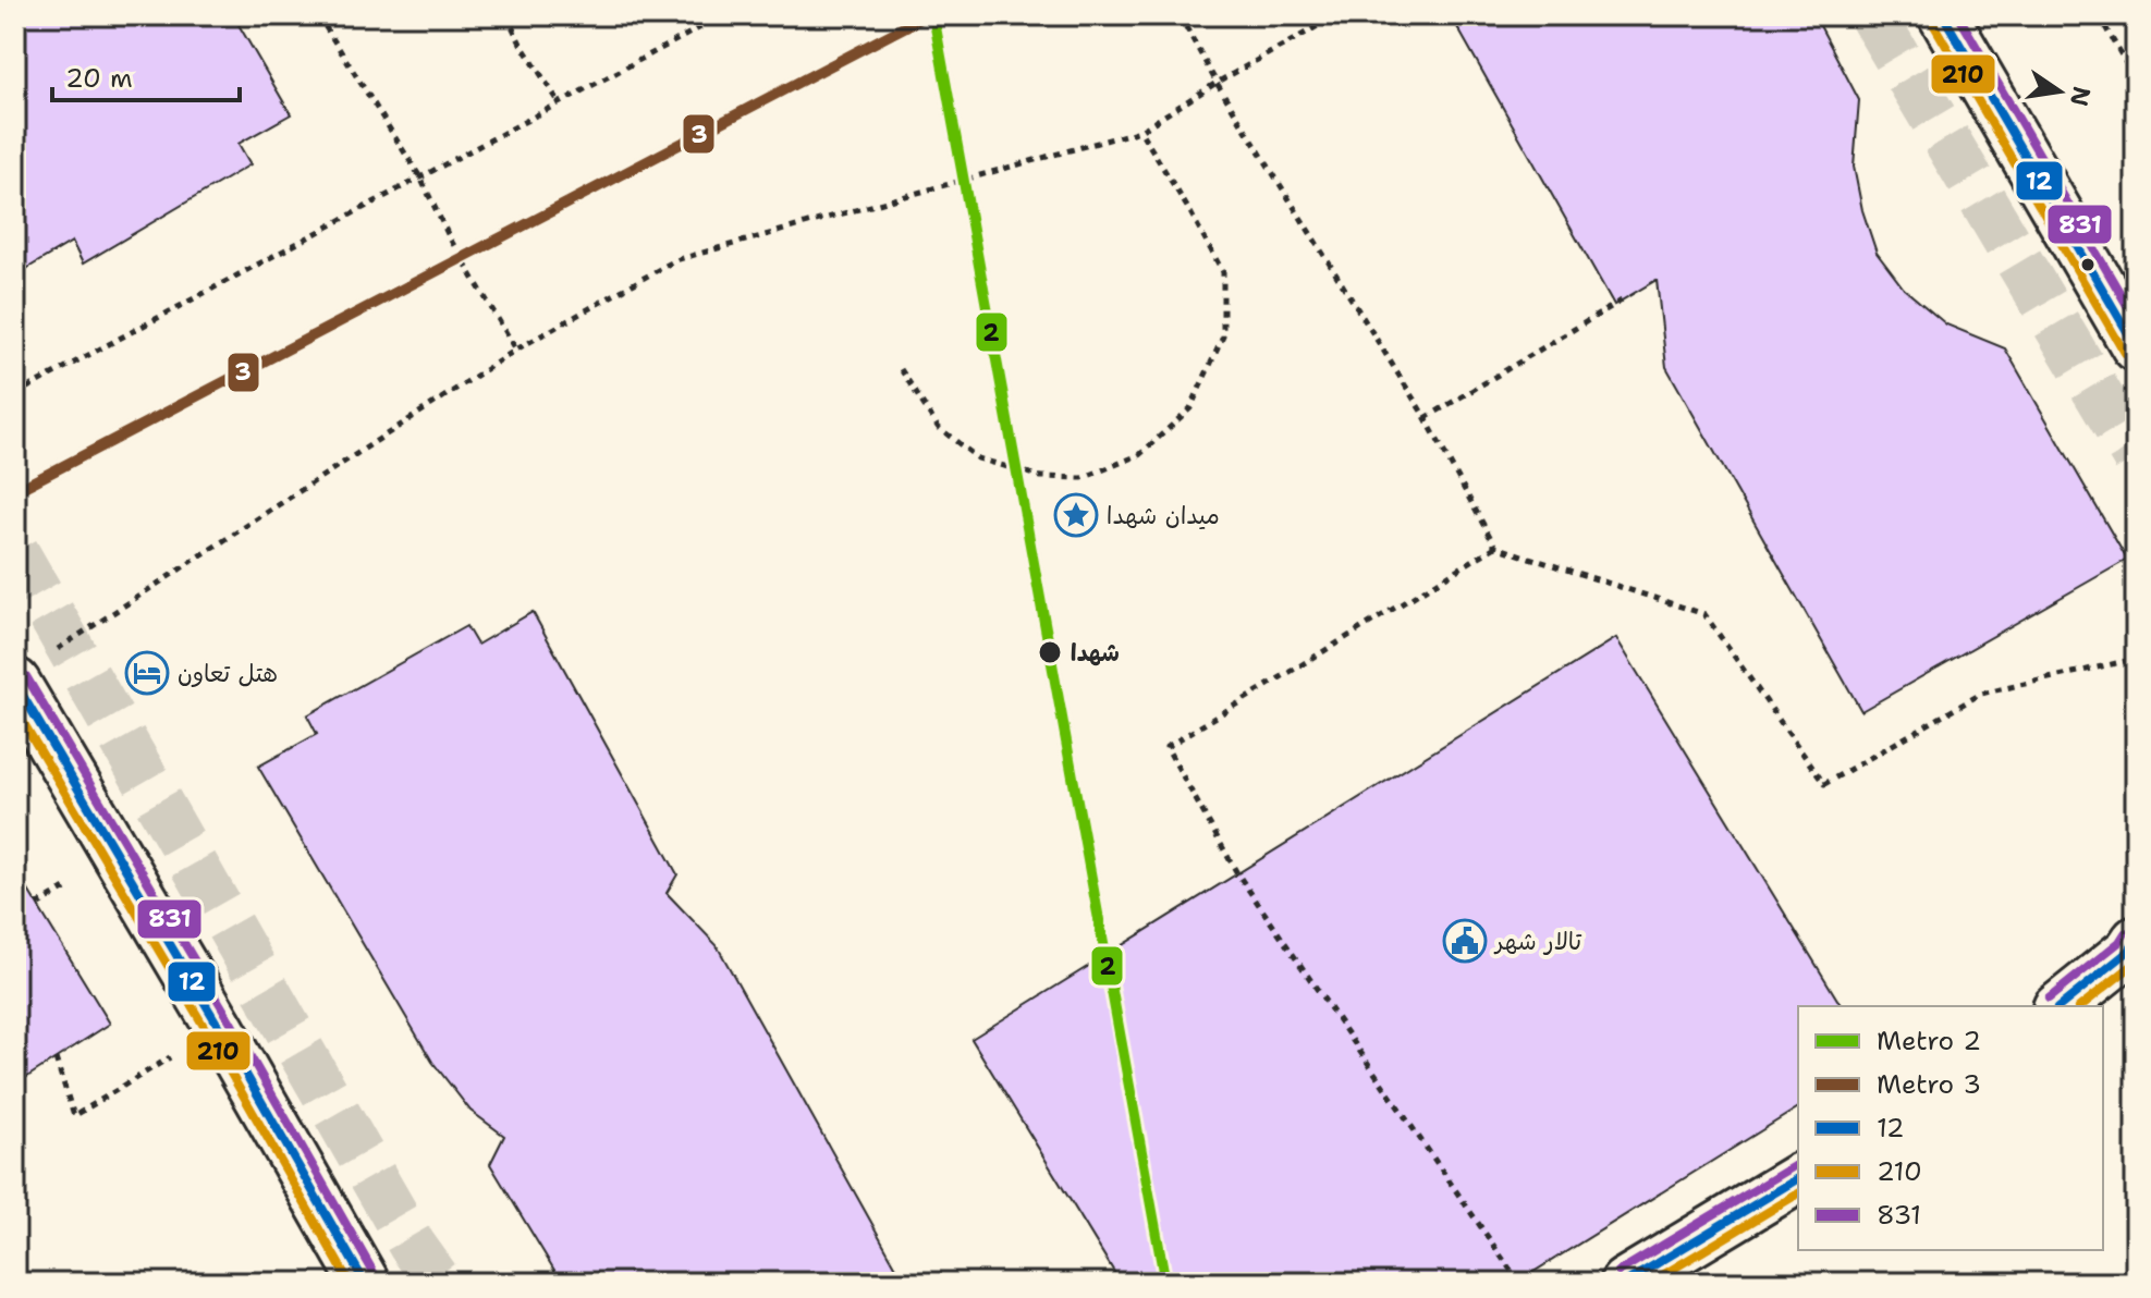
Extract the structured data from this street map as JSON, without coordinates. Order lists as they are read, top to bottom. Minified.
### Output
{"places":{"place":["میدان شهدا"],"other":["شهدا"],"hotel":["هتل تعاون"],"public building":["تالار شهر"]},"lines":["metro line 2","metro line 3","transit line 12","transit line 831","transit line 210"],"legend":["Metro 2","Metro 3","12","210","831"],"scale_bar":"20 m","north":"right"}
